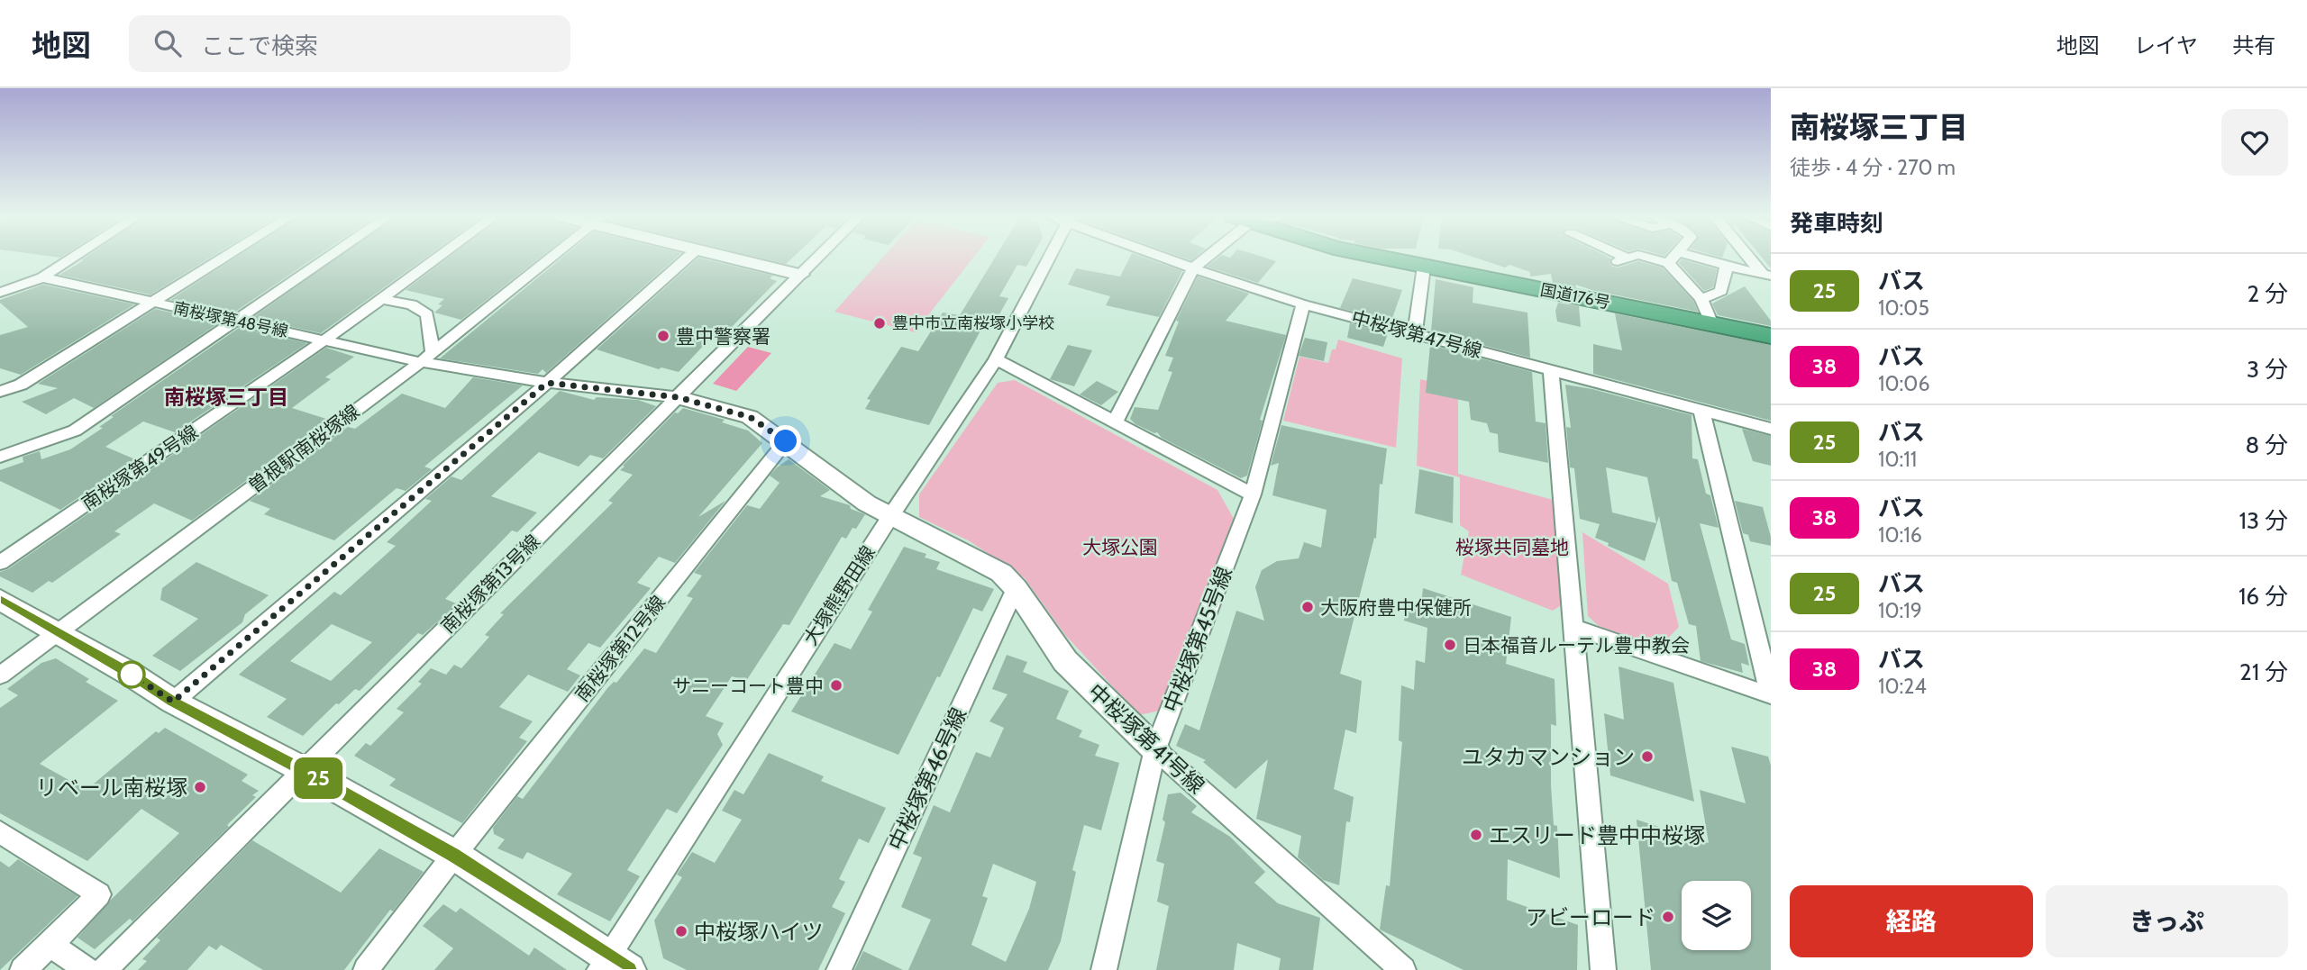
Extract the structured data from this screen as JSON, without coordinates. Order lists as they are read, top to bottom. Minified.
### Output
{"streets":{"highway":["国道176号"],"street":["南桜塚第48号線","中桜塚第47号線","曽根駅南桜塚線","南桜塚第49号線","南桜塚第13号線","大塚熊野田線","中桜塚第45号線","南桜塚第12号線","中桜塚第41号線","中桜塚第46号線"]},"crossings":[["南桜塚第48号線","曽根駅南桜塚線"],["南桜塚第48号線","南桜塚第49号線"],["南桜塚第48号線","南桜塚第13号線"],["中桜塚第47号線","中桜塚第45号線"],["大塚熊野田線","中桜塚第41号線"],["中桜塚第45号線","中桜塚第41号線"],["中桜塚第41号線","中桜塚第46号線"]],"districts":["南桜塚三丁目"],"parks":["大塚公園","桜塚共同墓地"],"places":["豊中市立南桜塚小学校","豊中警察署","大阪府豊中保健所","日本福音ルーテル豊中教会","サニーコート豊中","ユタカマンション","リベール南桜塚","エスリード豊中中桜塚","アビーロード","中桜塚ハイツ"],"lines":["bus line 25"],"page":{"header":"地図","search":"ここで検索","nav":["地図","レイヤ","共有"],"on_map":"25","heading":[["南桜塚三丁目","徒歩 · 4 分 · 270 m"],"発車時刻"],"list":[{"mark":"25","name":"バス","note":"10:05","value":"2 分"},{"mark":"38","name":"バス","note":"10:06","value":"3 分"},{"mark":"25","name":"バス","note":"10:11","value":"8 分"},{"mark":"38","name":"バス","note":"10:16","value":"13 分"},{"mark":"25","name":"バス","note":"10:19","value":"16 分"},{"mark":"38","name":"バス","note":"10:24","value":"21 分"}],"buttons":["経路","きっぷ"]}}
